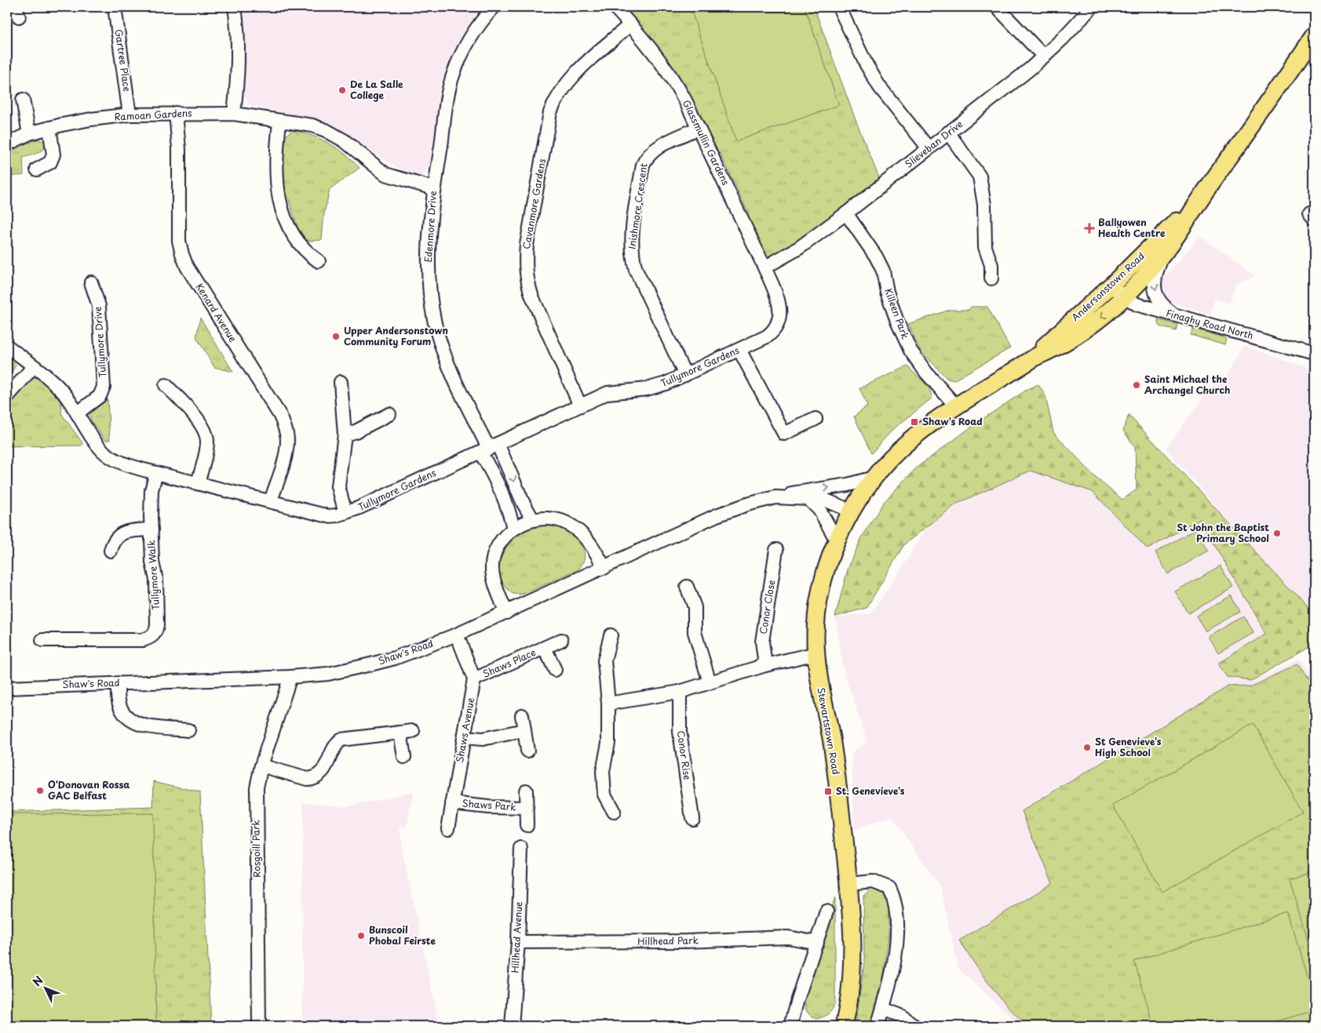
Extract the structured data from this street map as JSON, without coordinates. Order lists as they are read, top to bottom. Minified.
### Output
{"streets":{"main road":["Andersonstown Road","Stewartstown Road"],"street":["Gartree Place","Ramoan Gardens","Glassmullin Gardens","Slieveban Drive","Cavanmore Gardens","Inishmore Crescent","Edenmore Drive","Kenard Avenue","Killeen Park","Finaghy Road North","Tullymore Drive","Tullymore Gardens","Tullymore Walk","Conor Close","Shaw's Road","Shaws Place","Shaws Avenue","Conor Rise","Shaws Park","Rosgoill Park","Hillhead Avenue","Hillhead Park"]},"crossings":[["Gartree Place","Ramoan Gardens"],["Ramoan Gardens","Edenmore Drive"],["Ramoan Gardens","Kenard Avenue"],["Glassmullin Gardens","Slieveban Drive"],["Glassmullin Gardens","Cavanmore Gardens"],["Glassmullin Gardens","Inishmore Crescent"],["Glassmullin Gardens","Tullymore Gardens"],["Slieveban Drive","Killeen Park"],["Cavanmore Gardens","Tullymore Gardens"],["Inishmore Crescent","Tullymore Gardens"],["Edenmore Drive","Tullymore Gardens"],["Andersonstown Road","Killeen Park"],["Andersonstown Road","Finaghy Road North"],["Andersonstown Road","Shaw's Road"],["Andersonstown Road","Stewartstown Road"],["Kenard Avenue","Tullymore Gardens"],["Tullymore Drive","Tullymore Gardens"],["Tullymore Gardens","Tullymore Walk"],["Shaw's Road","Stewartstown Road"],["Shaw's Road","Rosgoill Park"],["Shaws Place","Shaws Avenue"],["Shaws Avenue","Shaws Park"],["Hillhead Avenue","Hillhead Park"]],"places":{"other":["De La Salle College","Upper Andersonstown Community Forum","Saint Michael the Archangel Church","St John the Baptist Primary School","St Genevieve's High School","O'Donovan Rossa GAC Belfast","Bunscoil Phobal Feirste"],"health":["Ballyowen Health Centre"],"transit":["Shaw's Road","St. Genevieve's"]},"north":"top left"}
